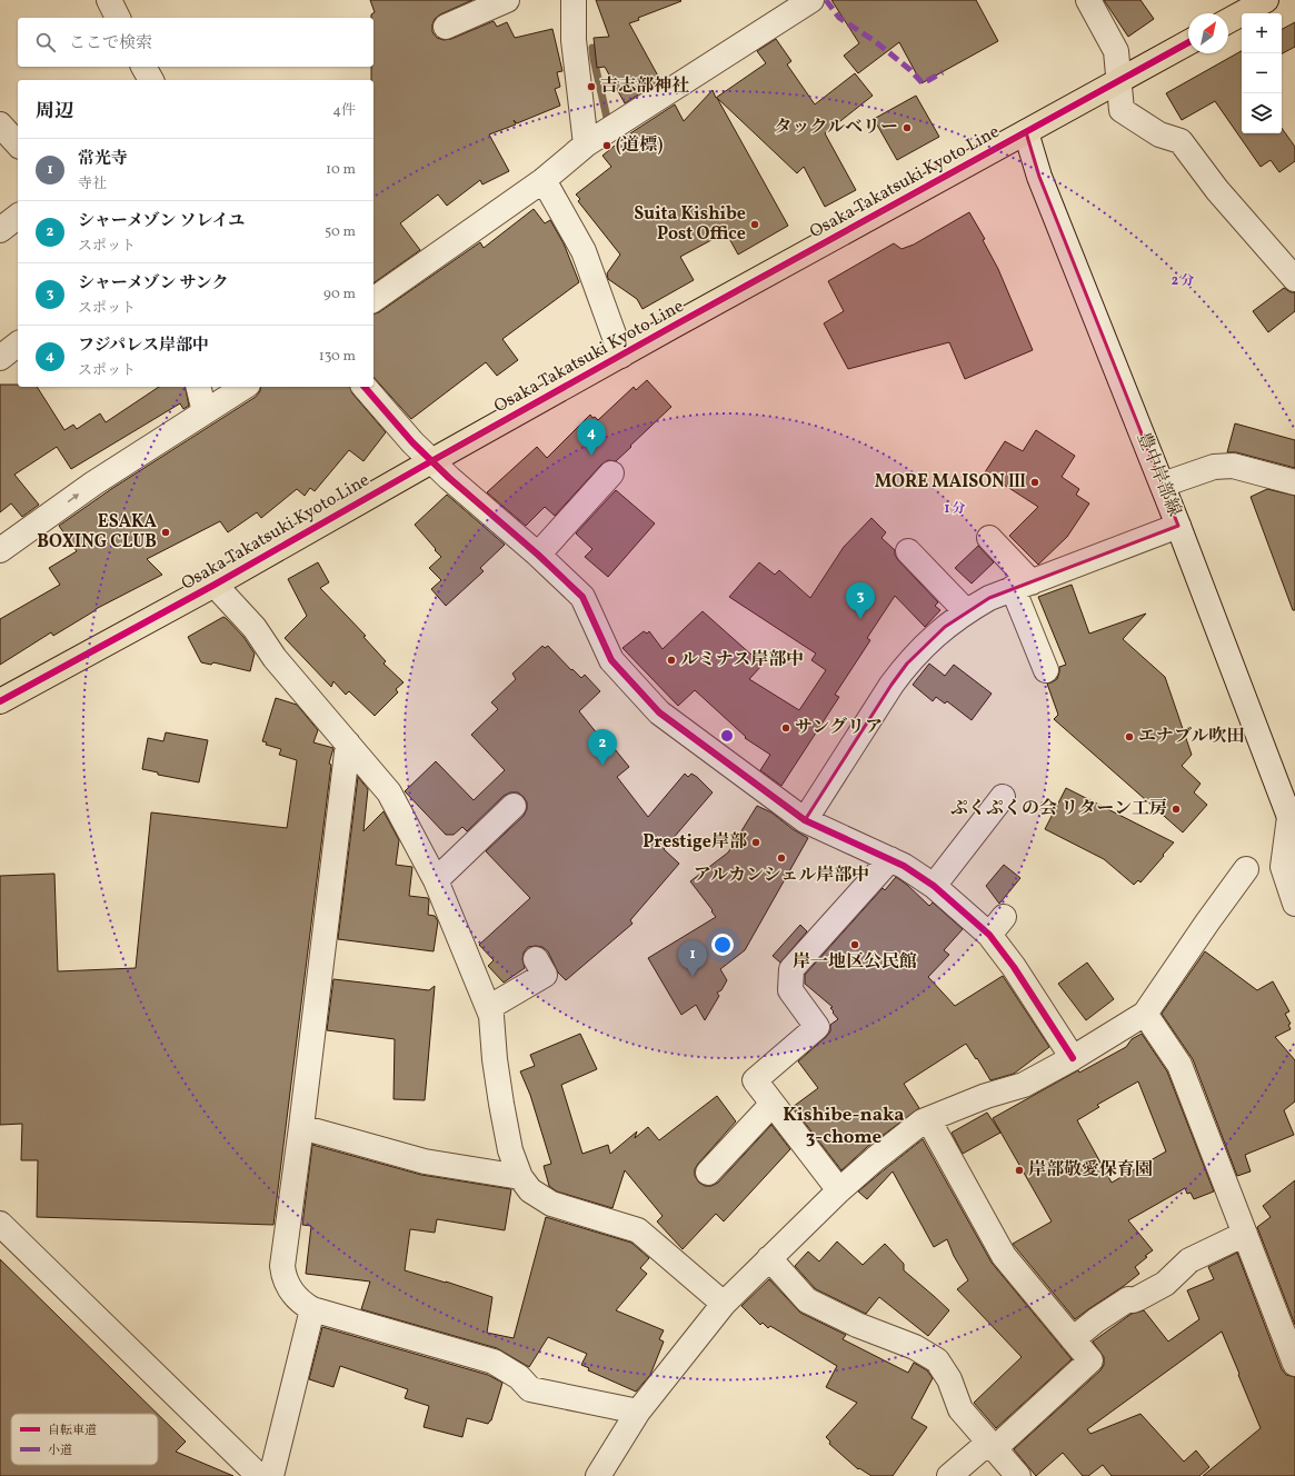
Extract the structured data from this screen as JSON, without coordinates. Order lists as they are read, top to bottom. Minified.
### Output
{"streets":{"main road":["Osaka Takatsuki Kyoto Line"],"street":["豊中岸部線"]},"crossings":[["Osaka Takatsuki Kyoto Line","豊中岸部線"]],"districts":["Kishibe-naka 3-chome"],"places":["吉志部神社","タックルベリー","(道標)","Suita Kishibe Post Office","MORE MAISON Ⅲ","ESAKA BOXING CLUB","ルミナス岸部中","サングリア","エナブル吹田","ぷくぷくの会 リターン工房","Prestige岸部","アルカンシェル岸部中","岸一地区公民館","岸部敬愛保育園"],"legend":["自転車道","小道"],"north":"top right","page":{"map_buttons":["+","−"],"search":"ここで検索","heading":["周辺","4件"],"list":[{"mark":"1","name":"常光寺","note":"寺社","value":"10 m"},{"mark":"2","name":"シャーメゾン ソレイユ","note":"スポット","value":"50 m"},{"mark":"3","name":"シャーメゾン サンク","note":"スポット","value":"90 m"},{"mark":"4","name":"フジパレス岸部中","note":"スポット","value":"130 m"}],"pins":["4","3","2","1"]},"rings":["2 分","1 分"]}
